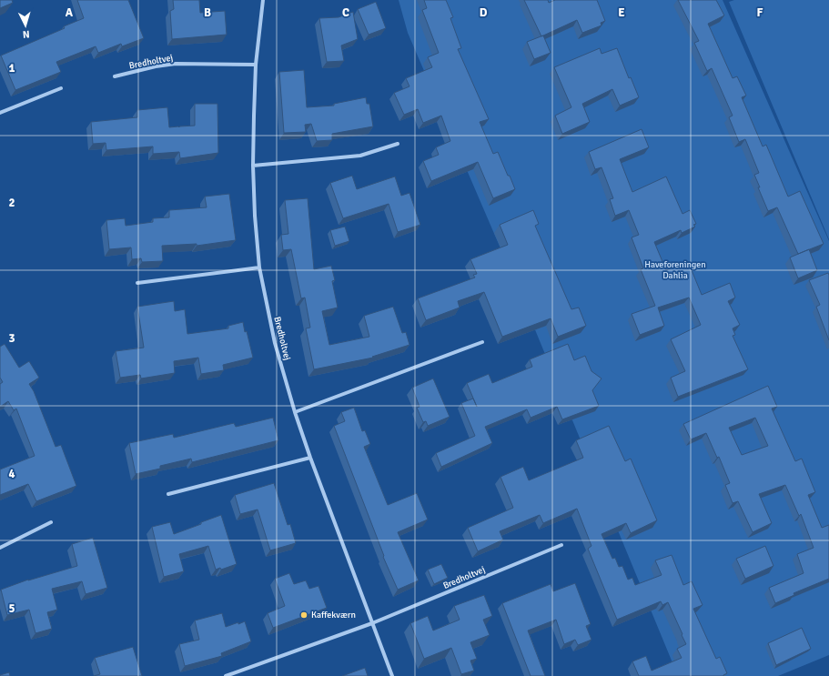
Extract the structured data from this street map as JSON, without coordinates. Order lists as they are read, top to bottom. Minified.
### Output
{"streets":{"street":["Bredholtvej"]},"parks":["Haveforeningen Dahlia"],"places":["Kaffekværn"],"north":"bottom","grid":{"columns":["A","B","C","D","E","F"],"rows":["1","2","3","4","5"]}}
